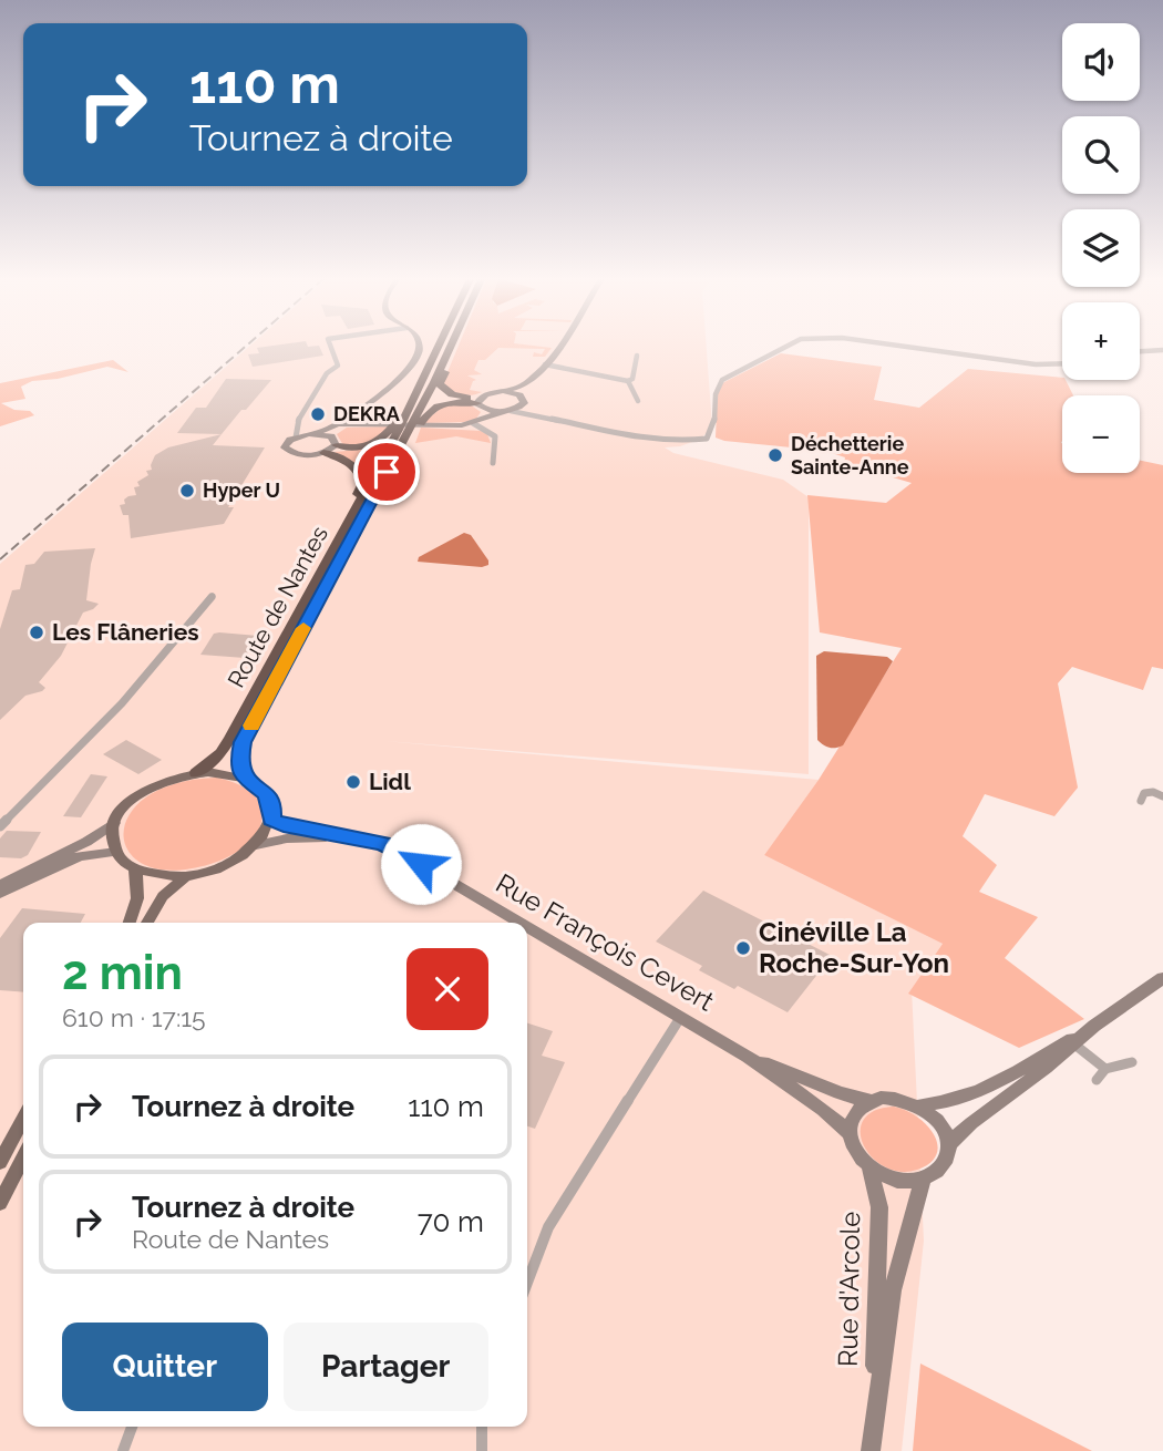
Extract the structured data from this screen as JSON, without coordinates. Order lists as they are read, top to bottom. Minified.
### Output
{"streets":{"highway":["Route de Nantes"],"street":["Rue François Cevert","Rue d'Arcole"]},"crossings":[["Route de Nantes","Rue François Cevert"],["Rue François Cevert","Rue d'Arcole"]],"places":["DEKRA","Déchetterie Sainte-Anne","Hyper U","Les Flâneries","Lidl","Cinéville La Roche-Sur-Yon"],"page":{"map_buttons":["+","−"],"turn":["110 m","Tournez à droite"],"heading":["2 min","610 m · 17:15"],"list":[{"name":"Tournez à droite","value":"110 m"},{"name":"Tournez à droite","note":"Route de Nantes","value":"70 m"}],"buttons":["Quitter","Partager"]}}
